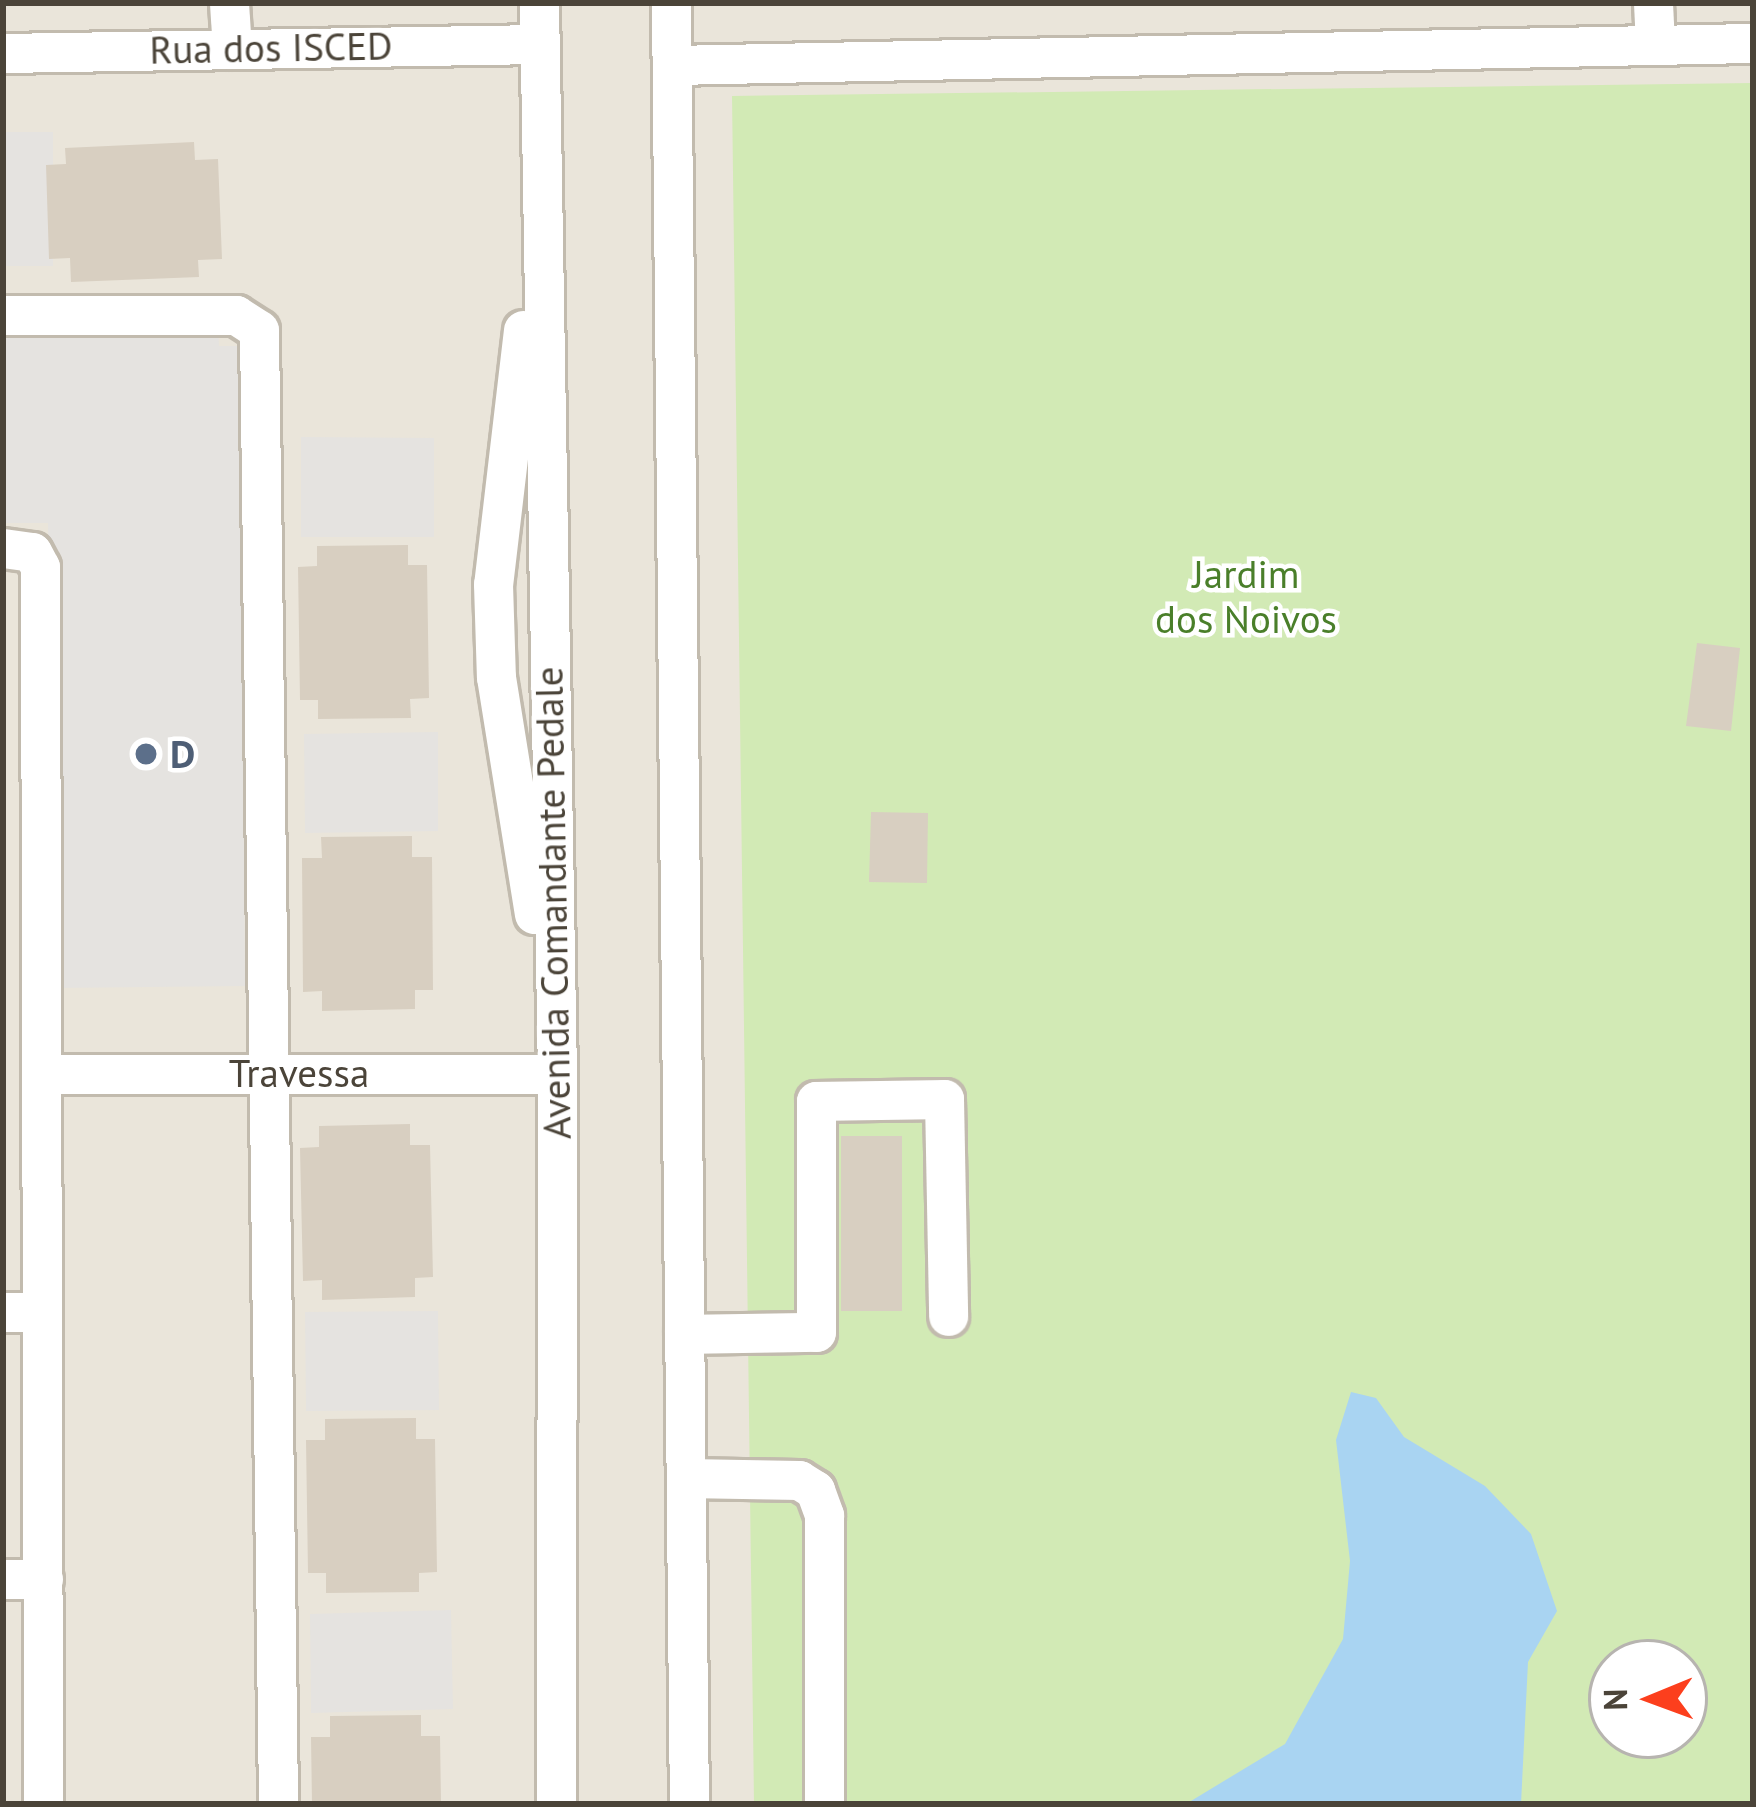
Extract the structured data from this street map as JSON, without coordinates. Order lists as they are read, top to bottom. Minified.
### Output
{"streets":{"street":["Rua dos ISCED","Avenida Comandante Pedale","Travessa"]},"crossings":[["Rua dos ISCED","Avenida Comandante Pedale"],["Avenida Comandante Pedale","Travessa"]],"parks":["Jardim dos Noivos"],"places":["D"],"north":"left"}
